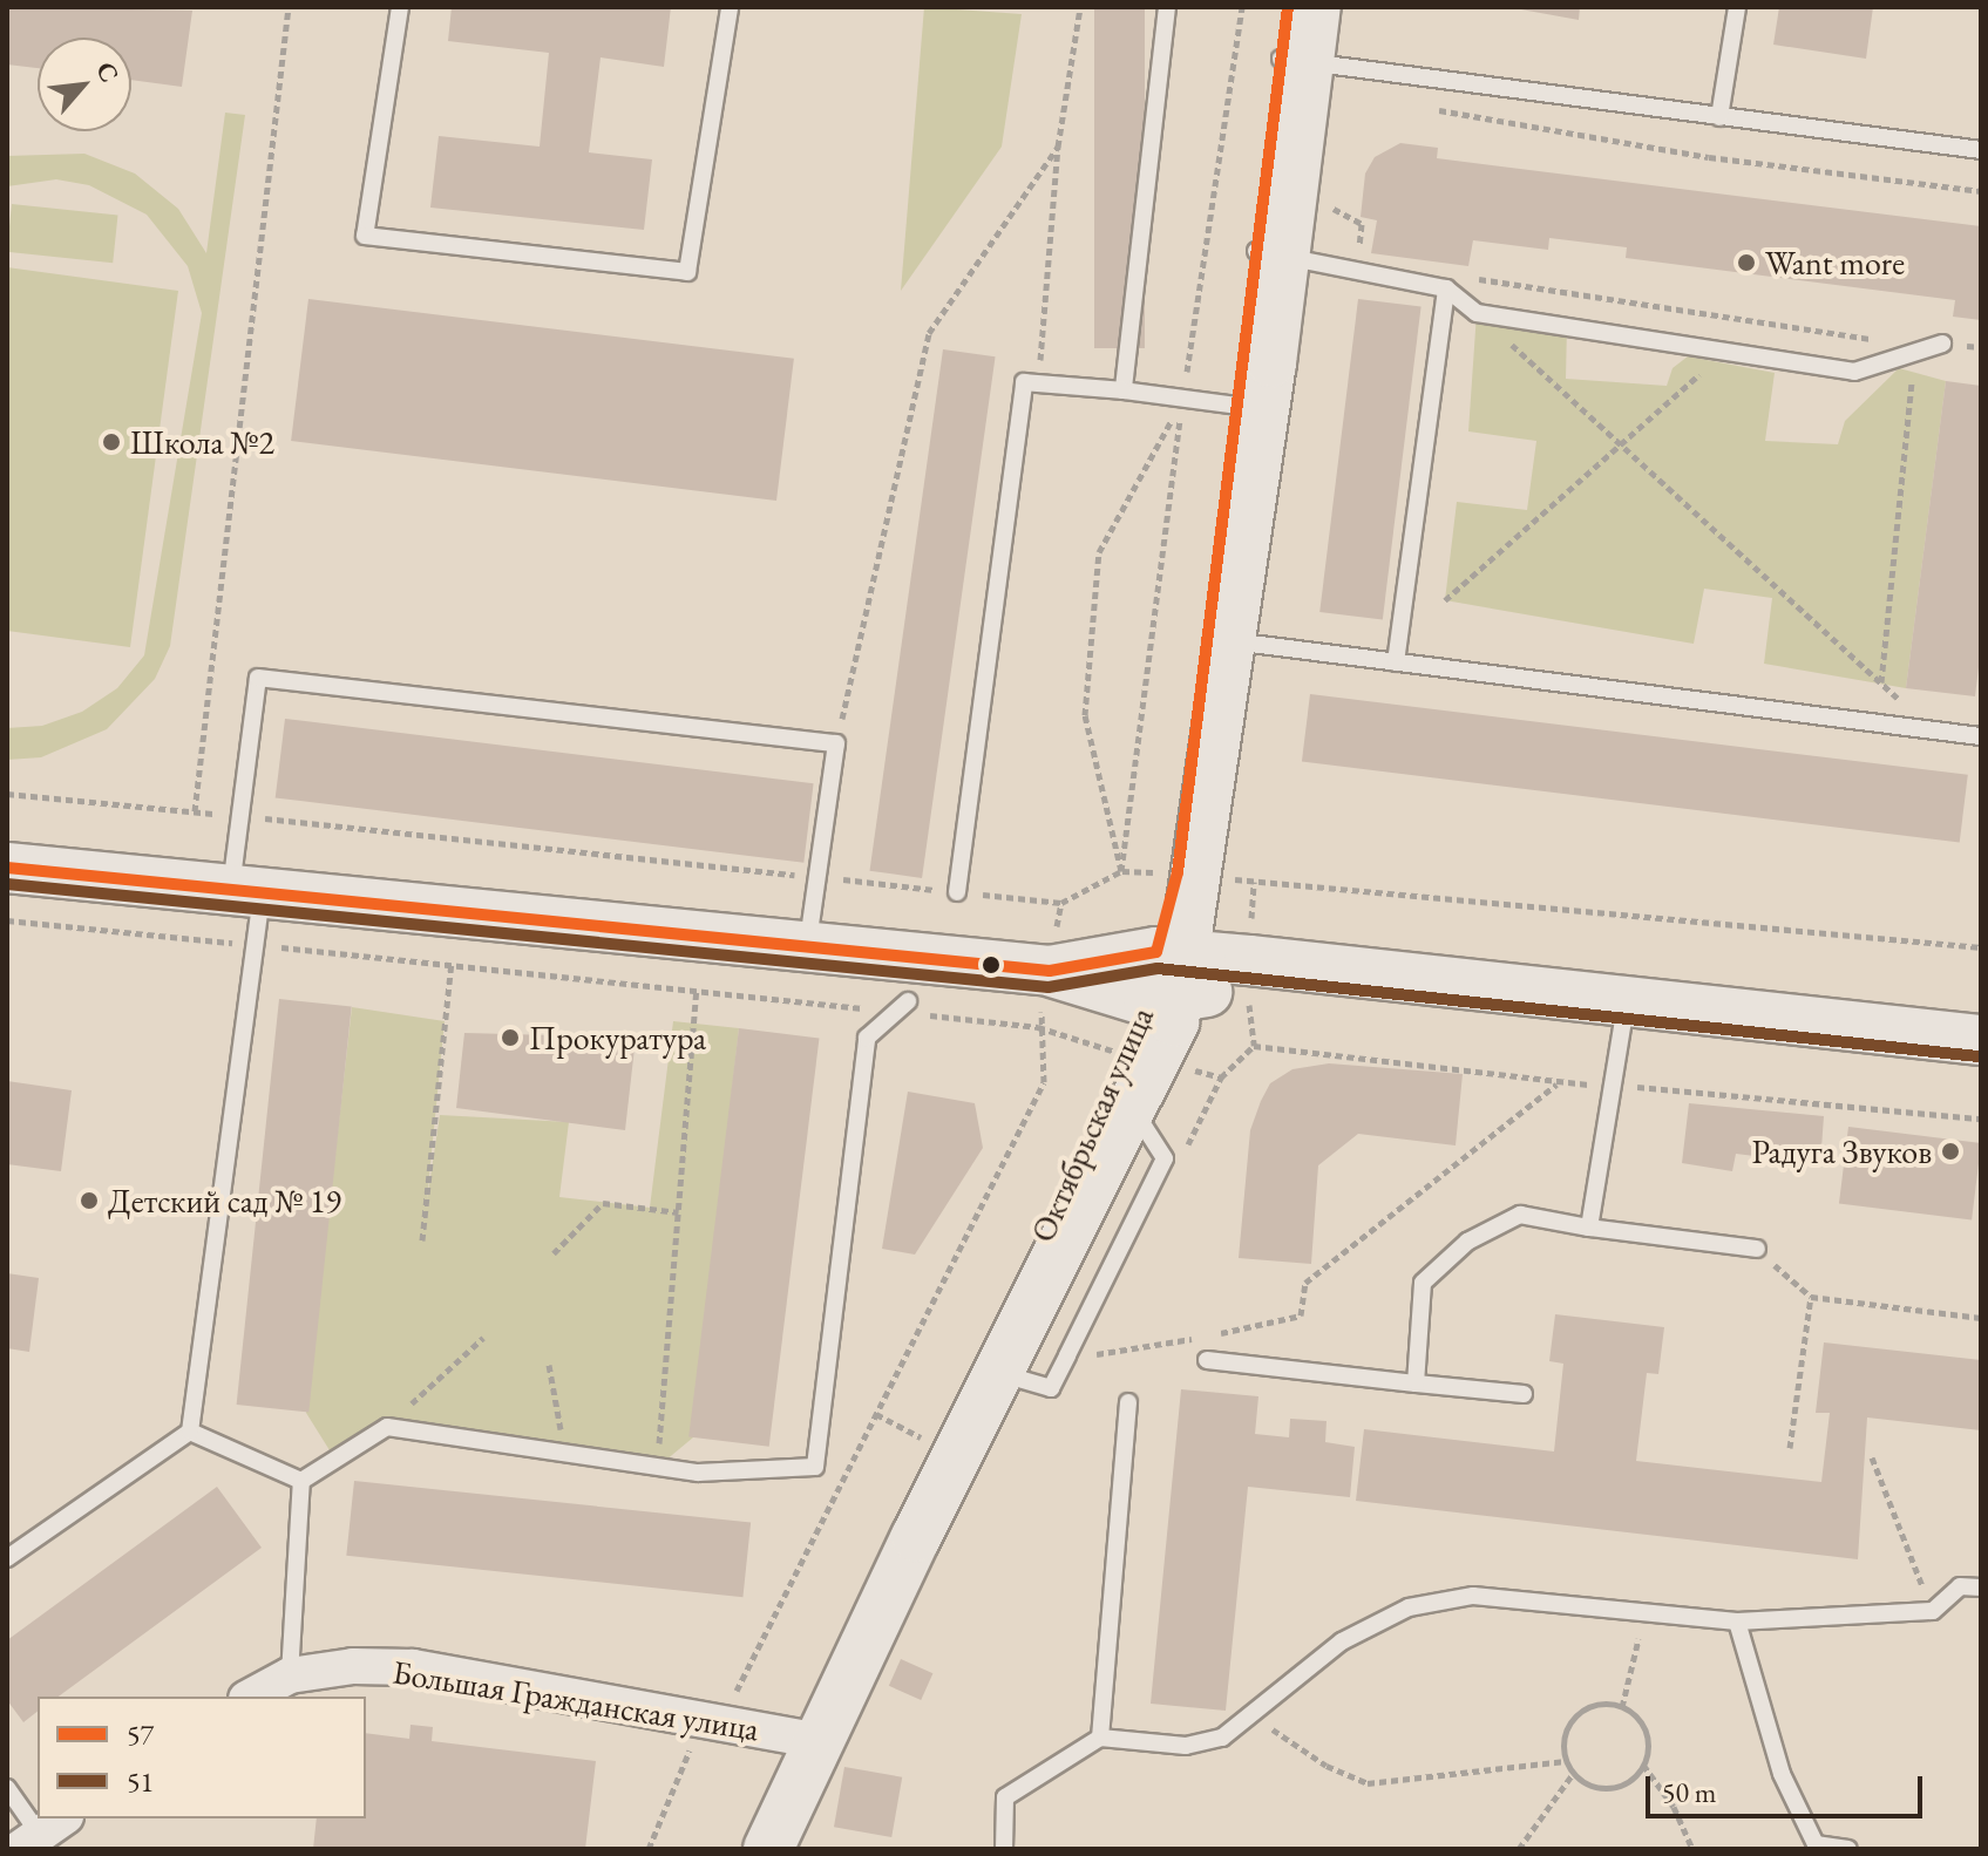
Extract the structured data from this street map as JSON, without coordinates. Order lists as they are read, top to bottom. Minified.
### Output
{"streets":{"street":["Октябрьская улица","Большая Гражданская улица"]},"crossings":[["Октябрьская улица","Большая Гражданская улица"]],"places":["Want more","Школа №2","Прокуратура","Радуга Звуков","Детский сад № 19"],"lines":["transit line 57","transit line 51"],"legend":["57","51"],"scale_bar":"50 m","north":"top right"}
